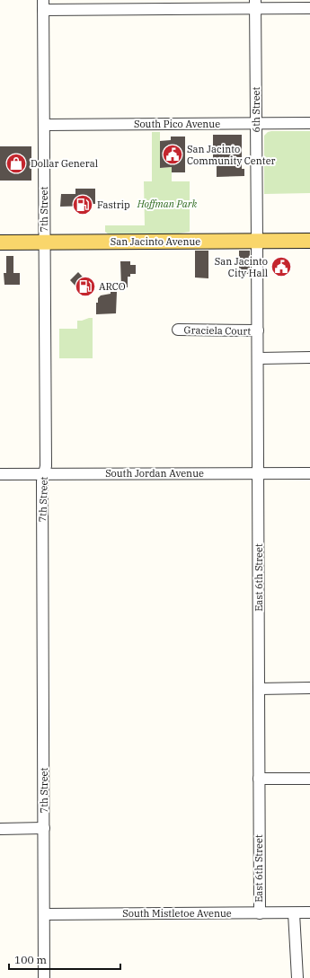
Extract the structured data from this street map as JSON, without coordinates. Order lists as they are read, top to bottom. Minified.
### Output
{"streets":{"main road":["San Jacinto Avenue"],"street":["6th Street","South Pico Avenue","7th Street","Graciela Court","South Jordan Avenue","East 6th Street","South Mistletoe Avenue"]},"crossings":[["6th Street","South Pico Avenue"],["6th Street","San Jacinto Avenue"],["6th Street","East 6th Street"],["South Pico Avenue","7th Street"],["7th Street","San Jacinto Avenue"],["7th Street","South Jordan Avenue"],["7th Street","South Mistletoe Avenue"],["San Jacinto Avenue","East 6th Street"],["Graciela Court","East 6th Street"],["South Jordan Avenue","East 6th Street"],["East 6th Street","South Mistletoe Avenue"]],"parks":["Hoffman Park"],"places":{"public building":["San Jacinto Community Center","San Jacinto City Hall"],"shop":["Dollar General"],"fuel station":["Fastrip","ARCO"]},"scale_bar":"100 m"}
